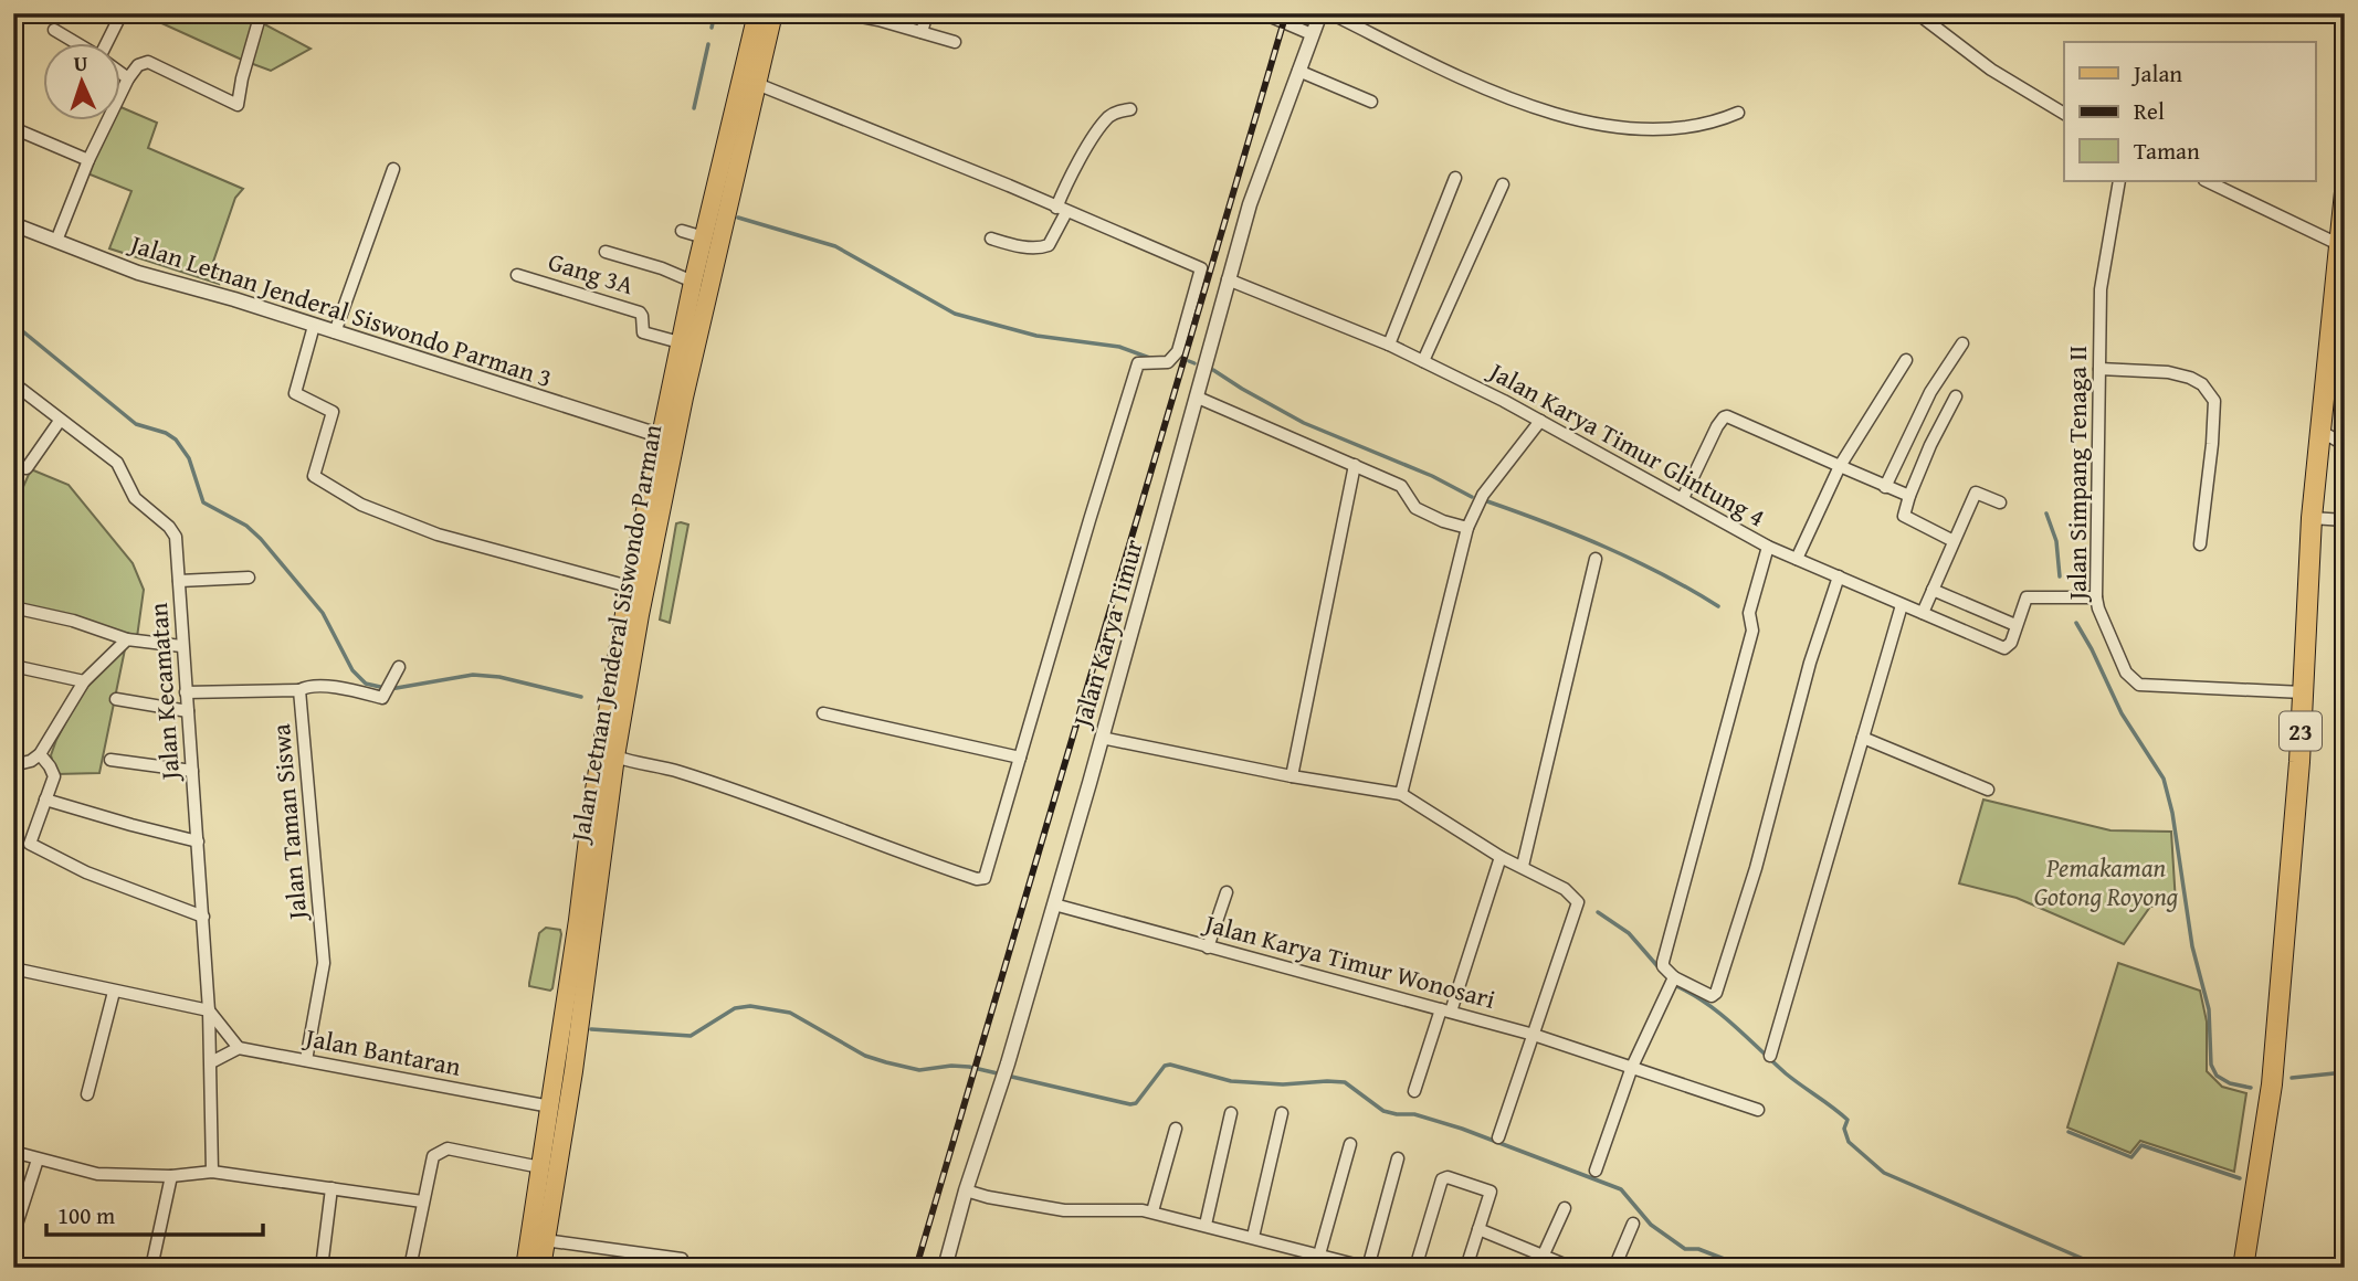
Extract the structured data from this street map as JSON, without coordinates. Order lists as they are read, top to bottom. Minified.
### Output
{"streets":{"highway":["23"],"main road":["Jalan Letnan Jenderal Siswondo Parman"],"street":["Gang 3A","Jalan Letnan Jenderal Siswondo Parman 3","Jalan Karya Timur Glintung 4","Jalan Simpang Tenaga II","Jalan Karya Timur","Jalan Kecamatan","Jalan Taman Siswa","Jalan Karya Timur Wonosari","Jalan Bantaran"]},"crossings":[["Gang 3A","Jalan Letnan Jenderal Siswondo Parman"],["Jalan Letnan Jenderal Siswondo Parman 3","Jalan Letnan Jenderal Siswondo Parman"],["Jalan Karya Timur Glintung 4","Jalan Karya Timur"],["Jalan Simpang Tenaga II","23"],["Jalan Letnan Jenderal Siswondo Parman","Jalan Bantaran"],["Jalan Karya Timur","Jalan Karya Timur Wonosari"],["Jalan Kecamatan","Jalan Taman Siswa"],["Jalan Taman Siswa","Jalan Bantaran"]],"parks":["Pemakaman Gotong Royong"],"legend":["Jalan","Rel","Taman"],"scale_bar":"100 m","north":"top"}
